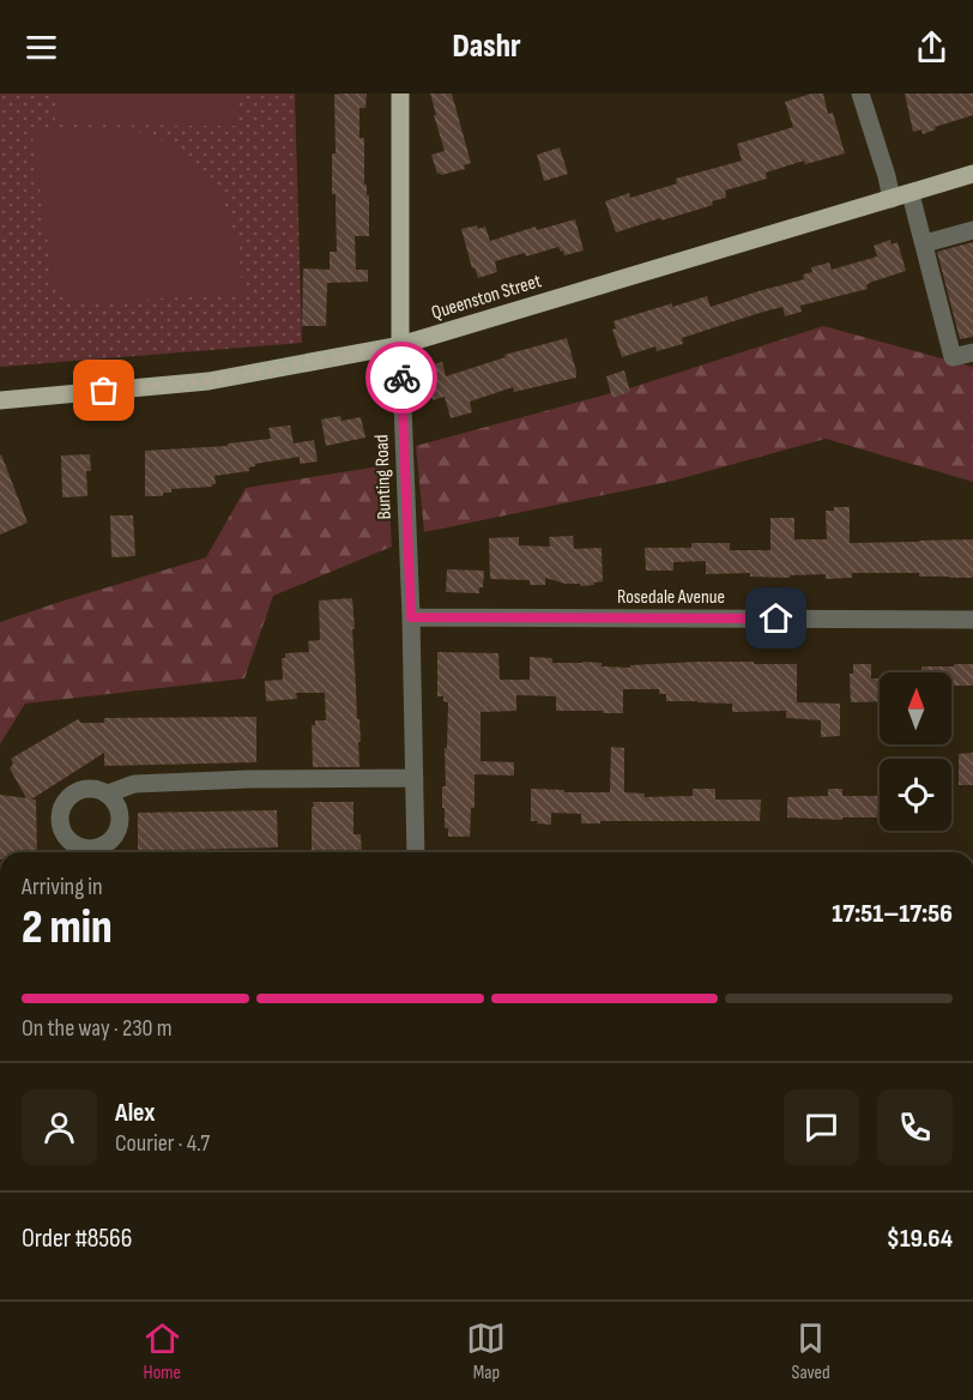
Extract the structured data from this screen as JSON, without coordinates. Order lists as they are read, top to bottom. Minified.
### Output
{"streets":{"main road":["Queenston Street","Bunting Road"],"street":["Rosedale Avenue"]},"crossings":[["Queenston Street","Bunting Road"],["Bunting Road","Rosedale Avenue"]],"north":"top","page":{"header":"Dashr","heading":["2 min","Arriving in","17:51–17:56"],"panel":["Alex","Courier · 4.7","Order #8566","$19.64"],"bar":"On the way · 230 m","tabs":["Home","Map","Saved"]}}
